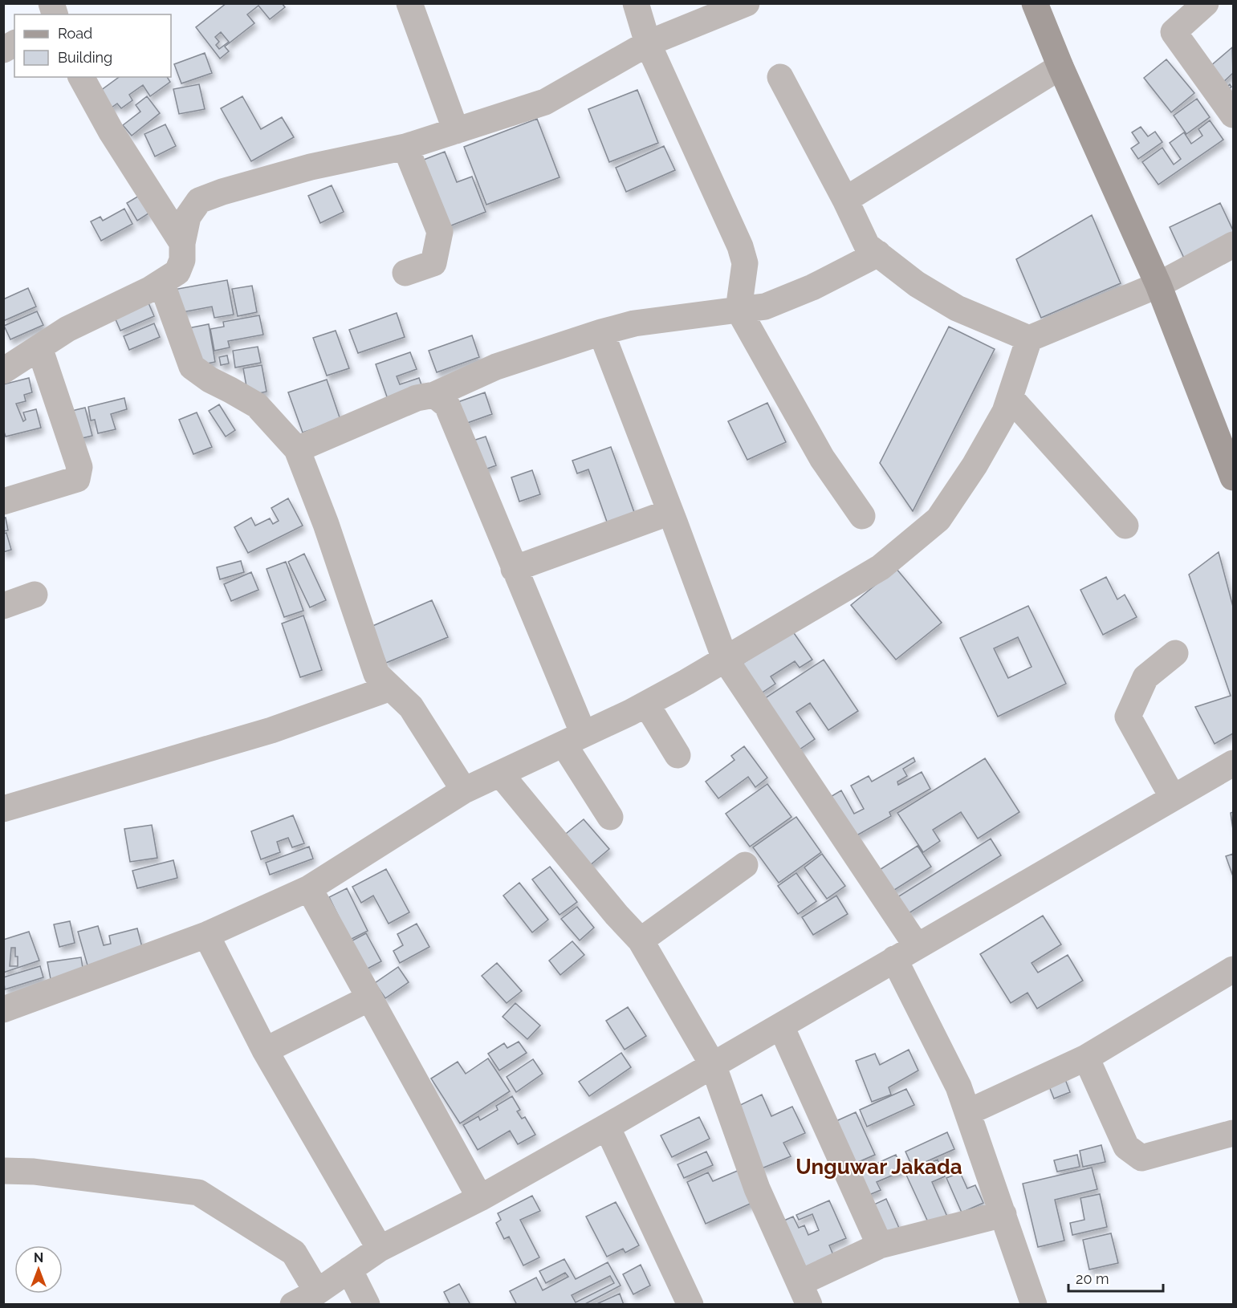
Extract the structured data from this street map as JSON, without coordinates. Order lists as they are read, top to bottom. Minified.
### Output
{"districts":["Unguwar Jakada"],"legend":["Road","Building"],"scale_bar":"20 m","north":"top"}
